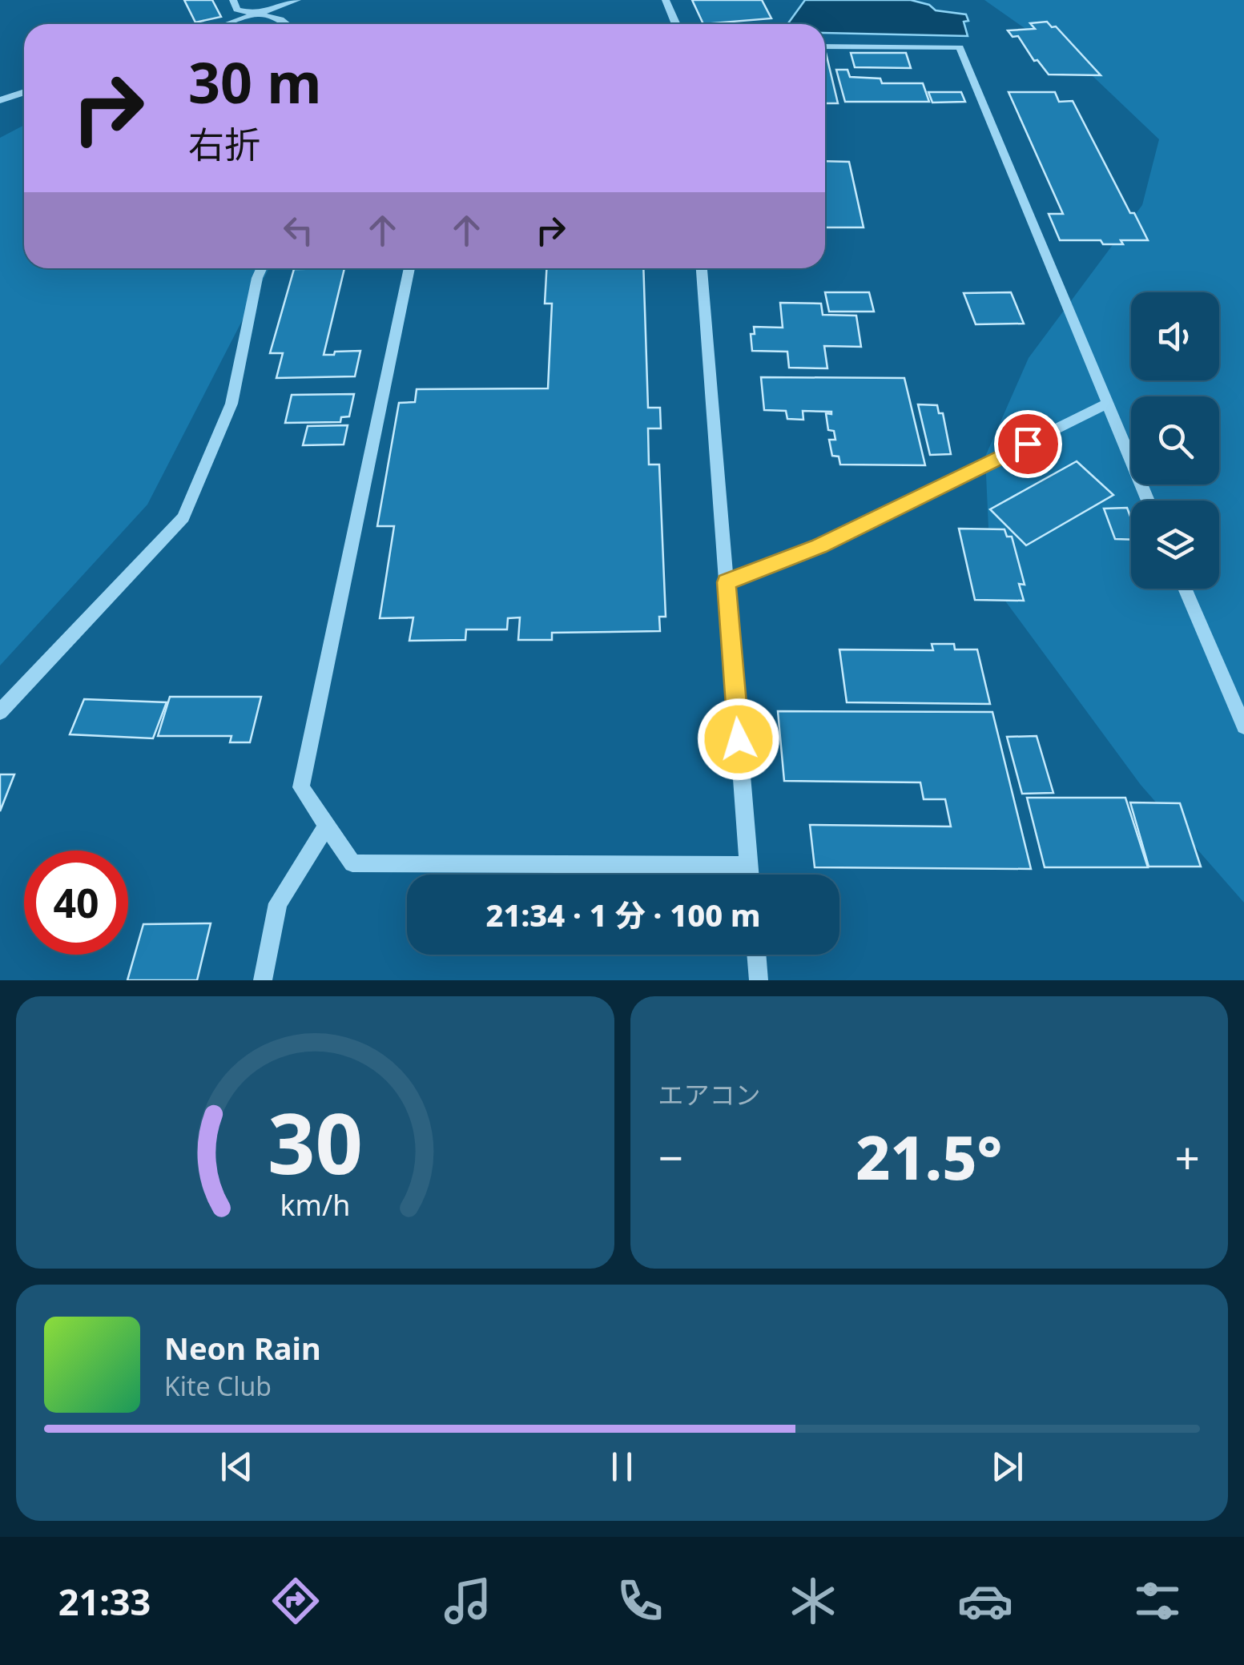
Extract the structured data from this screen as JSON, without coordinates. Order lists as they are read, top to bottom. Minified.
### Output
{"page":{"turn":["30 m","右折"],"limit":"40","trip":"21:34 · 1 分 · 100 m","tile":"エアコン","heat":["−","21.5°","+"],"song":["Neon Rain","Kite Club"],"tabs":"21:33","gauge":["30","km/h"]}}
